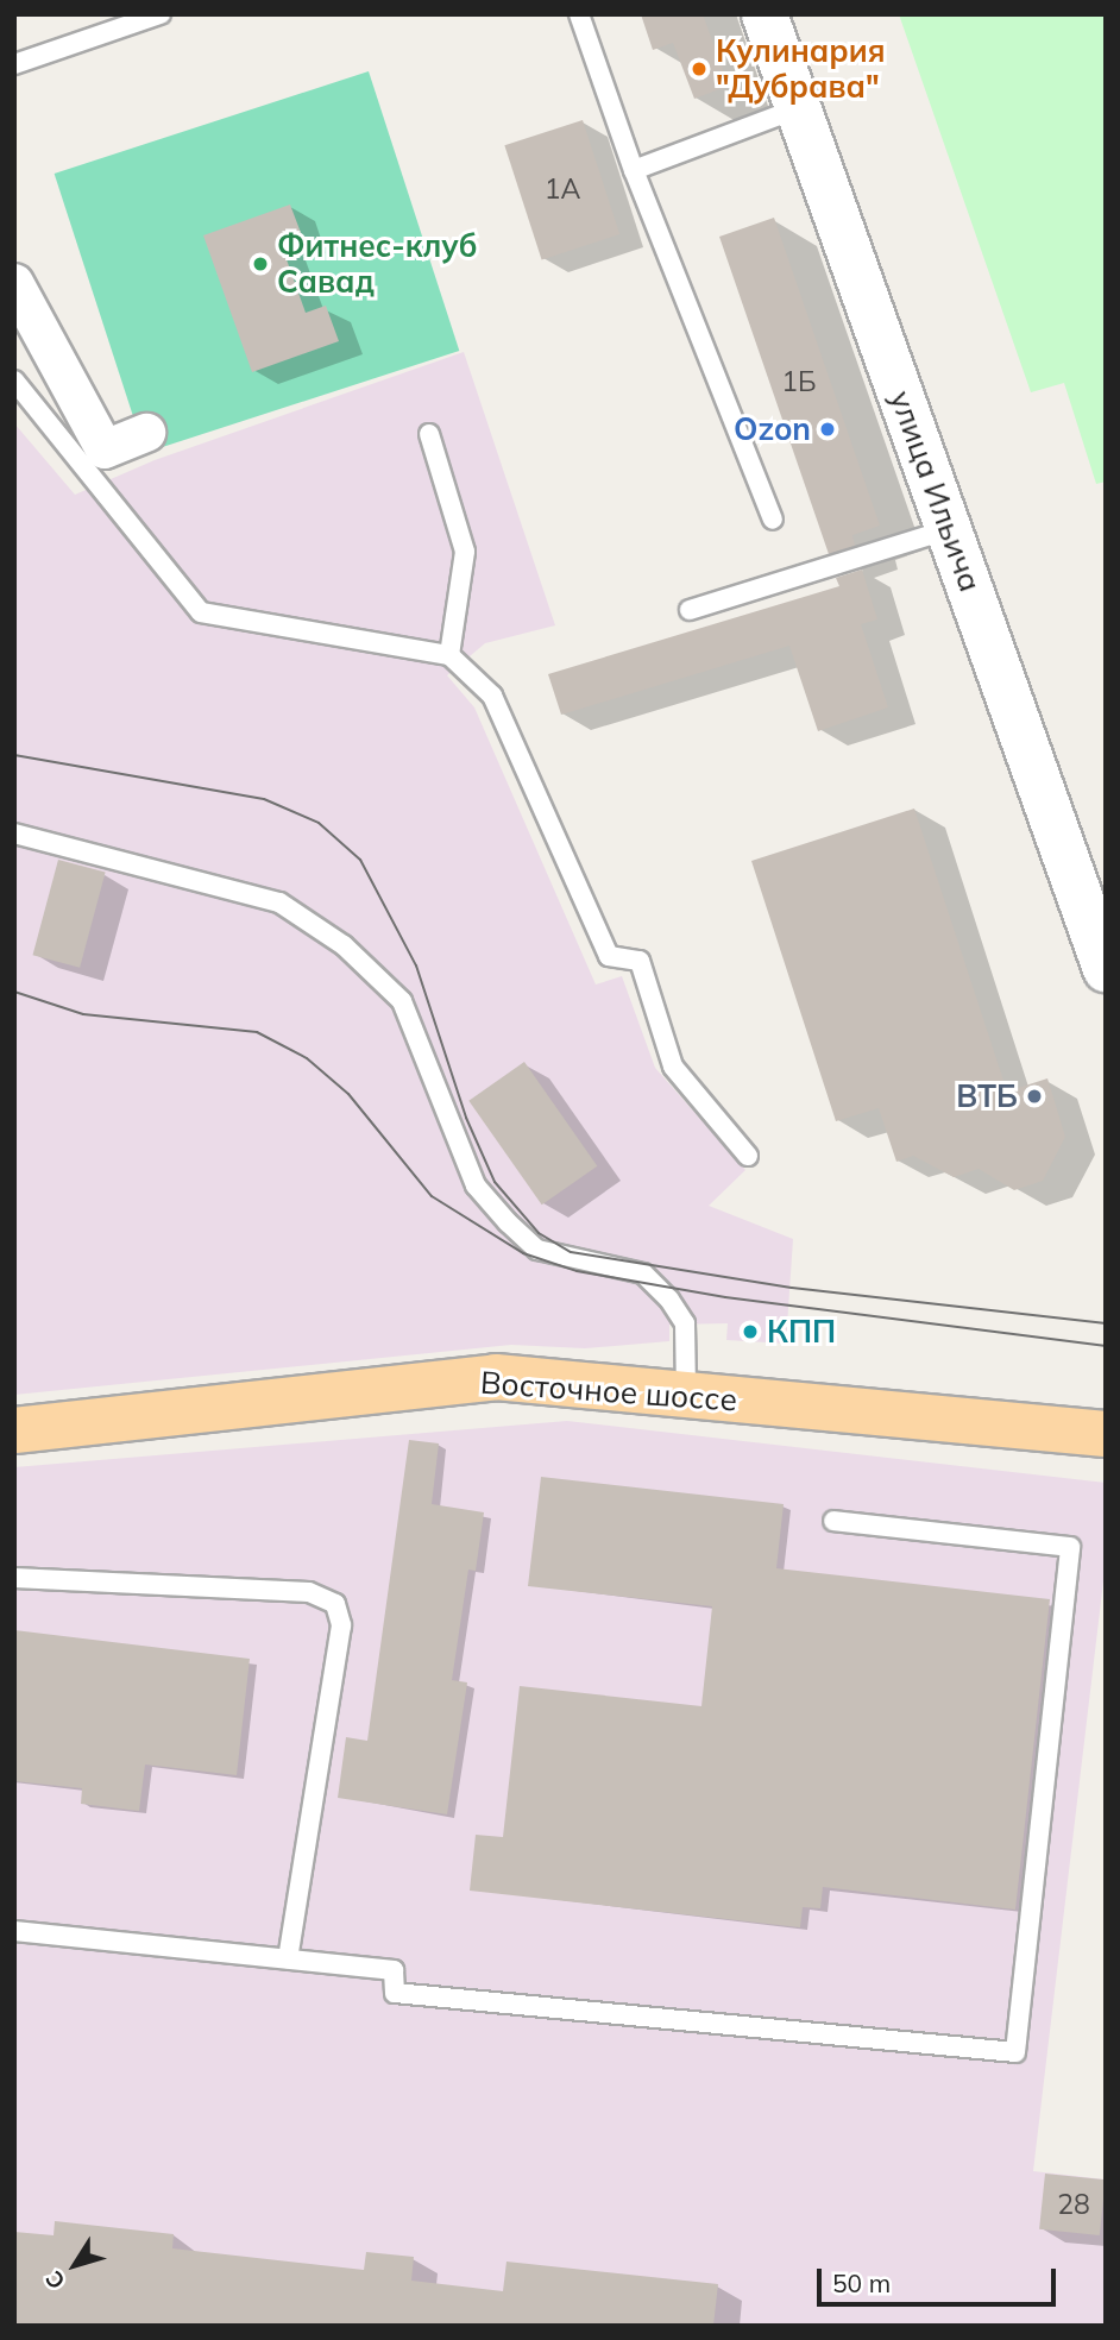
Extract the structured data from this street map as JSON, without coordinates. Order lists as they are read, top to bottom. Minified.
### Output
{"streets":{"main road":["Восточное шоссе"],"street":["улица Ильича"]},"places":["Кулинария \"Дубрава\"","Фитнес-клуб Савад","Ozon","ВТБ","КПП"],"house_numbers":["1А","1Б","28"],"scale_bar":"50 m","north":"bottom left"}
